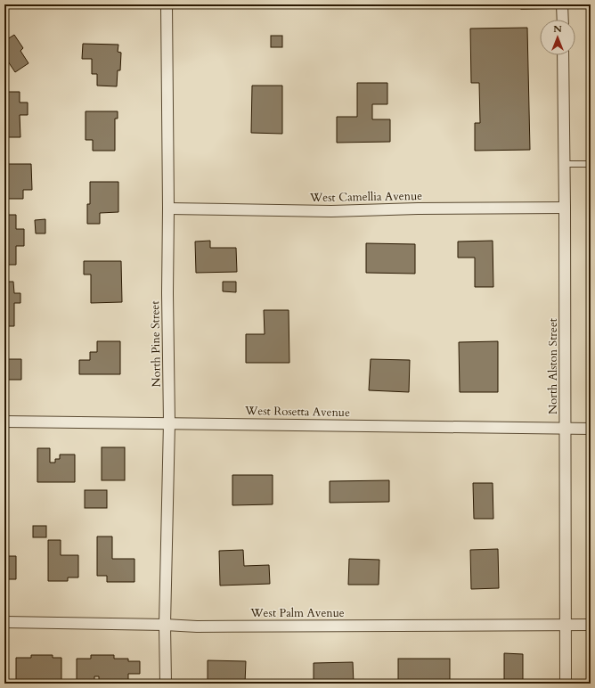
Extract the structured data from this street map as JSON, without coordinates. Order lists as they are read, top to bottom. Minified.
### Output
{"streets":{"street":["West Camellia Avenue","North Pine Street","North Alston Street","West Rosetta Avenue","West Palm Avenue"]},"crossings":[["West Camellia Avenue","North Pine Street"],["West Camellia Avenue","North Alston Street"],["North Pine Street","West Rosetta Avenue"],["North Pine Street","West Palm Avenue"],["North Alston Street","West Rosetta Avenue"],["North Alston Street","West Palm Avenue"]],"north":"top"}
